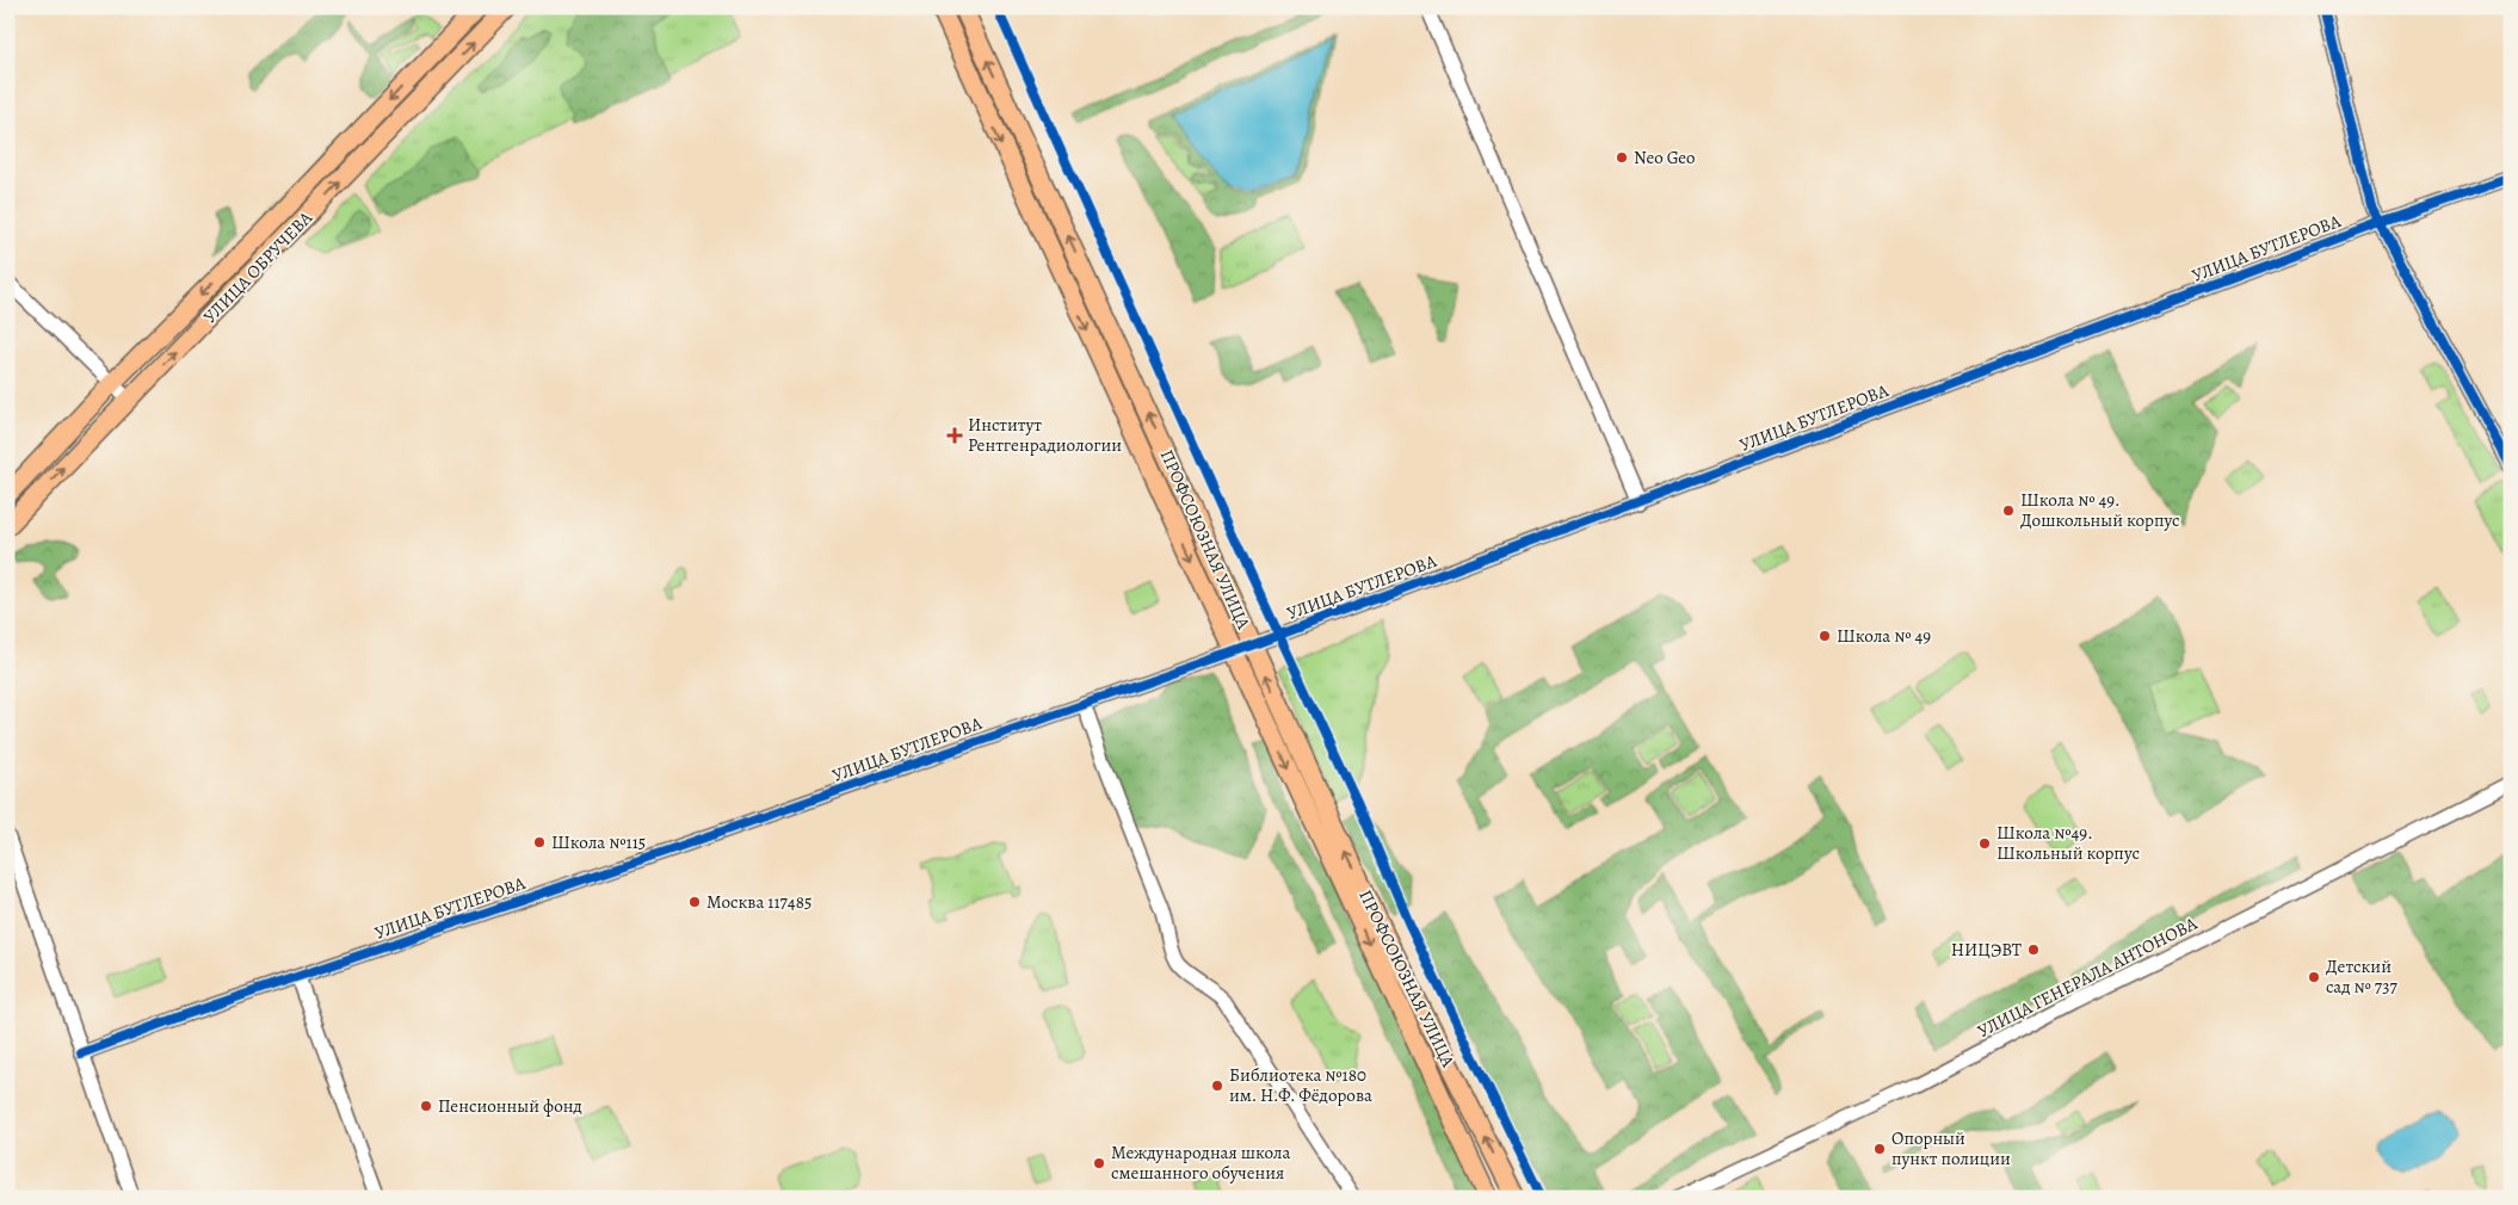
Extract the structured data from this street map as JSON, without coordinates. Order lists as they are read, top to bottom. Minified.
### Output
{"streets":{"main road":["УЛИЦА ОБРУЧЕВА","ПРОФСОЮЗНАЯ УЛИЦА"],"street":["УЛИЦА БУТЛЕРОВА","УЛИЦА ГЕНЕРАЛА АНТОНОВА"]},"crossings":[["УЛИЦА БУТЛЕРОВА","ПРОФСОЮЗНАЯ УЛИЦА"]],"places":{"other":["Neo Geo","Школа № 49. Дошкольный корпус","Школа № 49","Школа №115","Школа №49. Школьный корпус","Москва 117485","НИЦЭВТ","Детский сад № 737","Библиотека №180 им. Н.Ф. Фёдорова","Пенсионный фонд","Опорный пункт полиции","Международная школа смешанного обучения"],"health":["Институт Рентгенрадиологии"]}}
